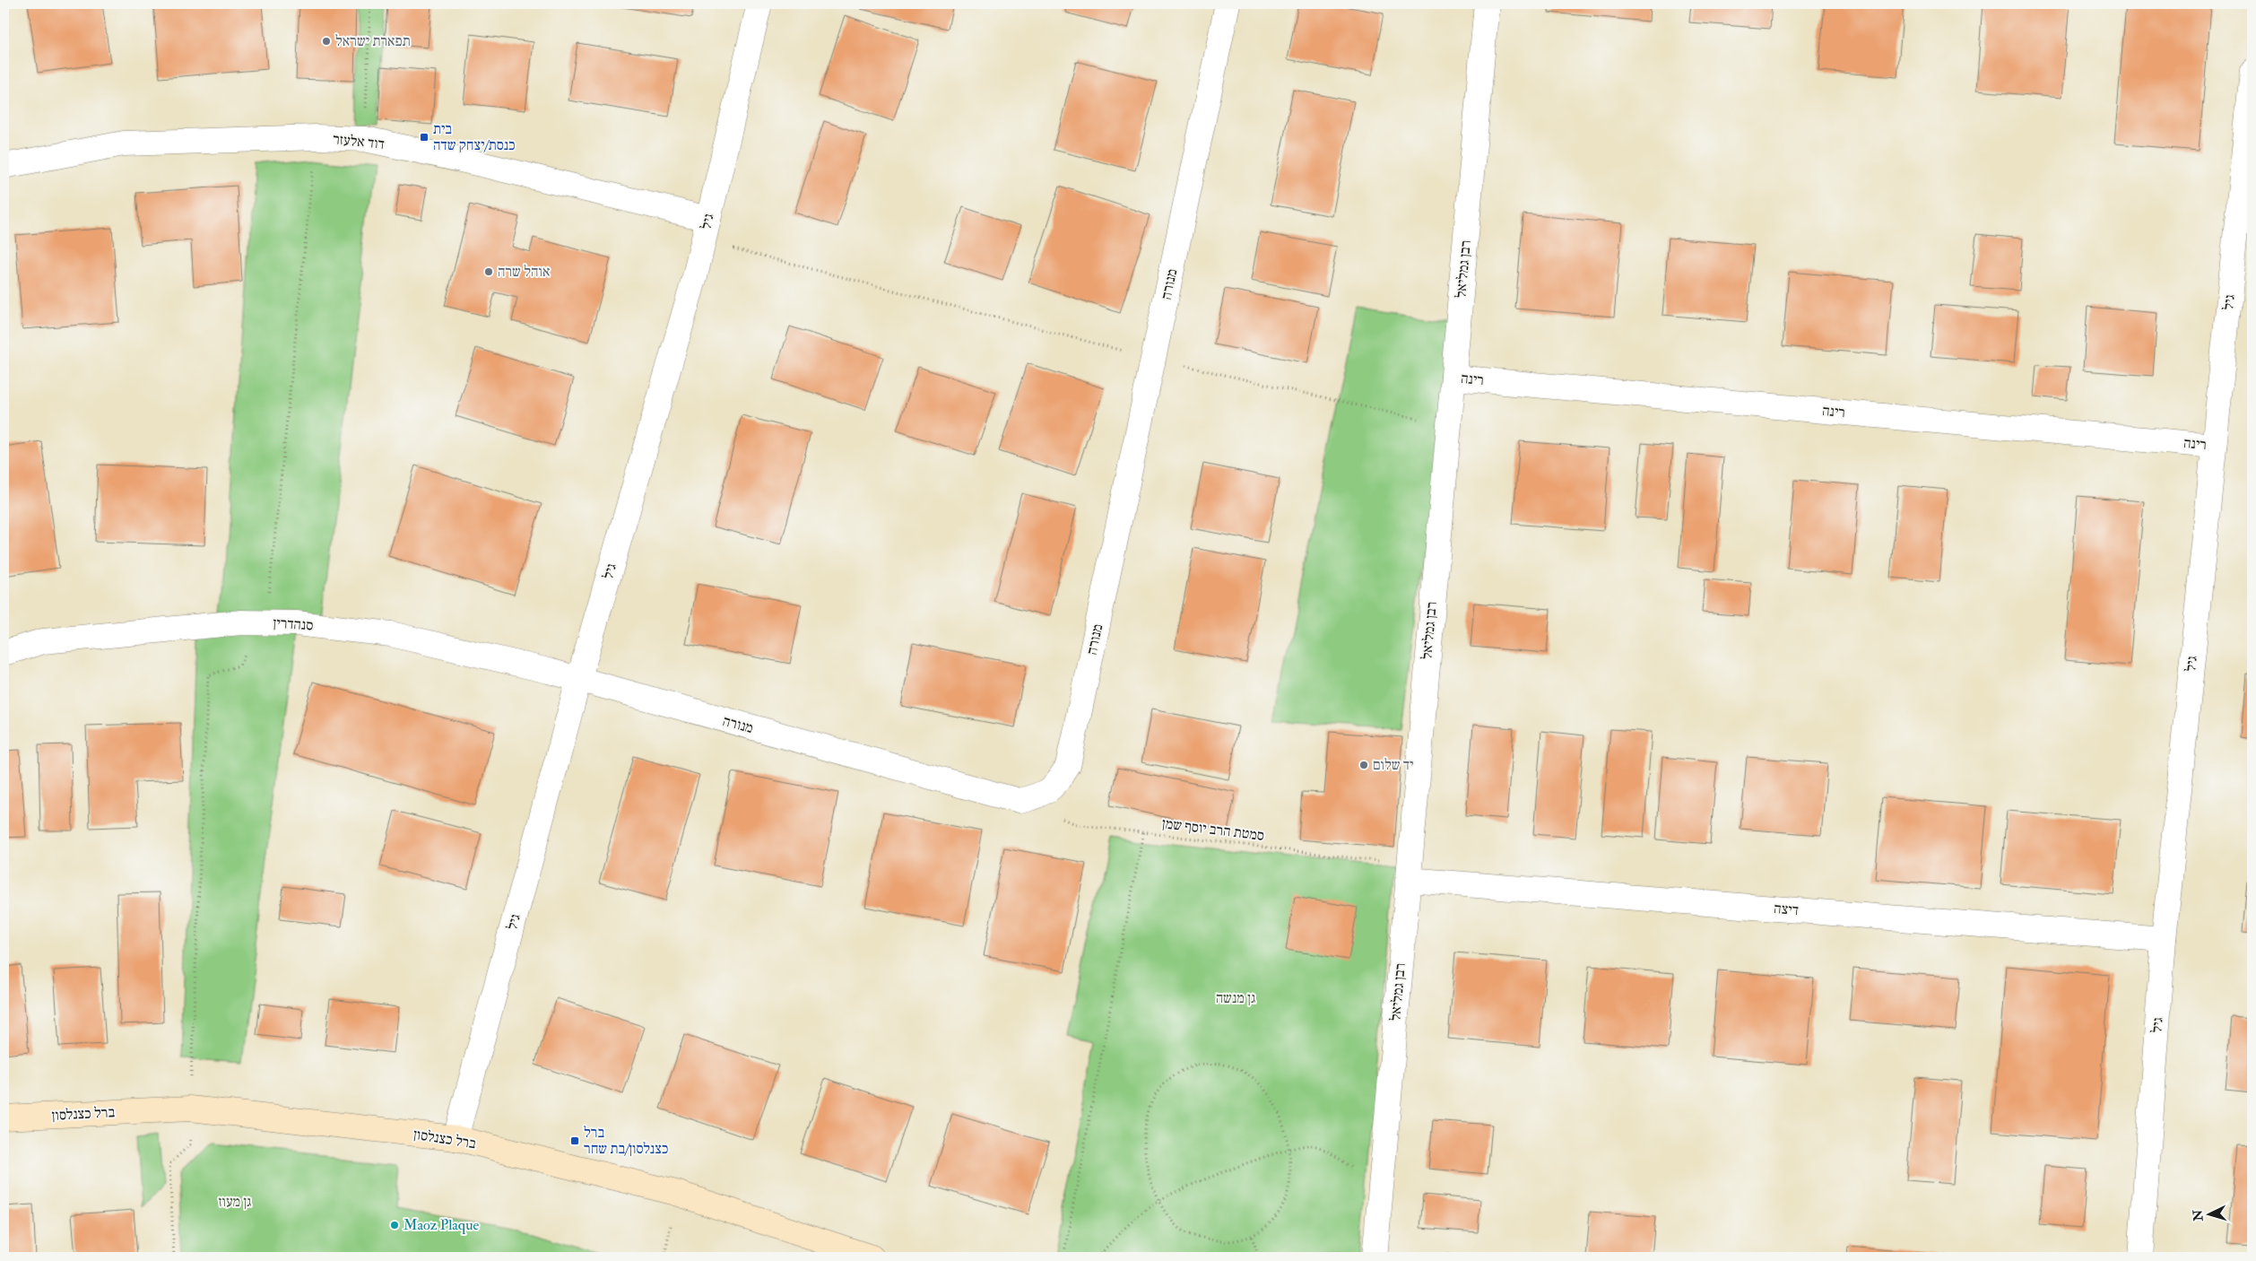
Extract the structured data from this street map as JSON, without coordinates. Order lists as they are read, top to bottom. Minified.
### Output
{"streets":{"street":["דוד אלעזר","גיל","רבן גמליאל","מנורה","רינה","סנהדרין","דיצה","ברל כצנלסון"],"path":["סמטת הרב יוסף שמן"]},"crossings":[["דוד אלעזר","גיל"],["גיל","מנורה"],["גיל","רינה"],["גיל","סנהדרין"],["גיל","דיצה"],["גיל","ברל כצנלסון"],["רבן גמליאל","רינה"],["רבן גמליאל","סמטת הרב יוסף שמן"],["רבן גמליאל","דיצה"],["מנורה","סנהדרין"],["מנורה","סמטת הרב יוסף שמן"],["סמטת הרב יוסף שמן","דיצה"]],"parks":["גן מנשה","גן מעוז"],"places":{"other":["תפארת ישראל","אוהל שרה","יד שלום","Maoz Plaque"],"transit":["בית כנסת/יצחק שדה","ברל כצנלסון/בת שחר"]},"north":"left"}
